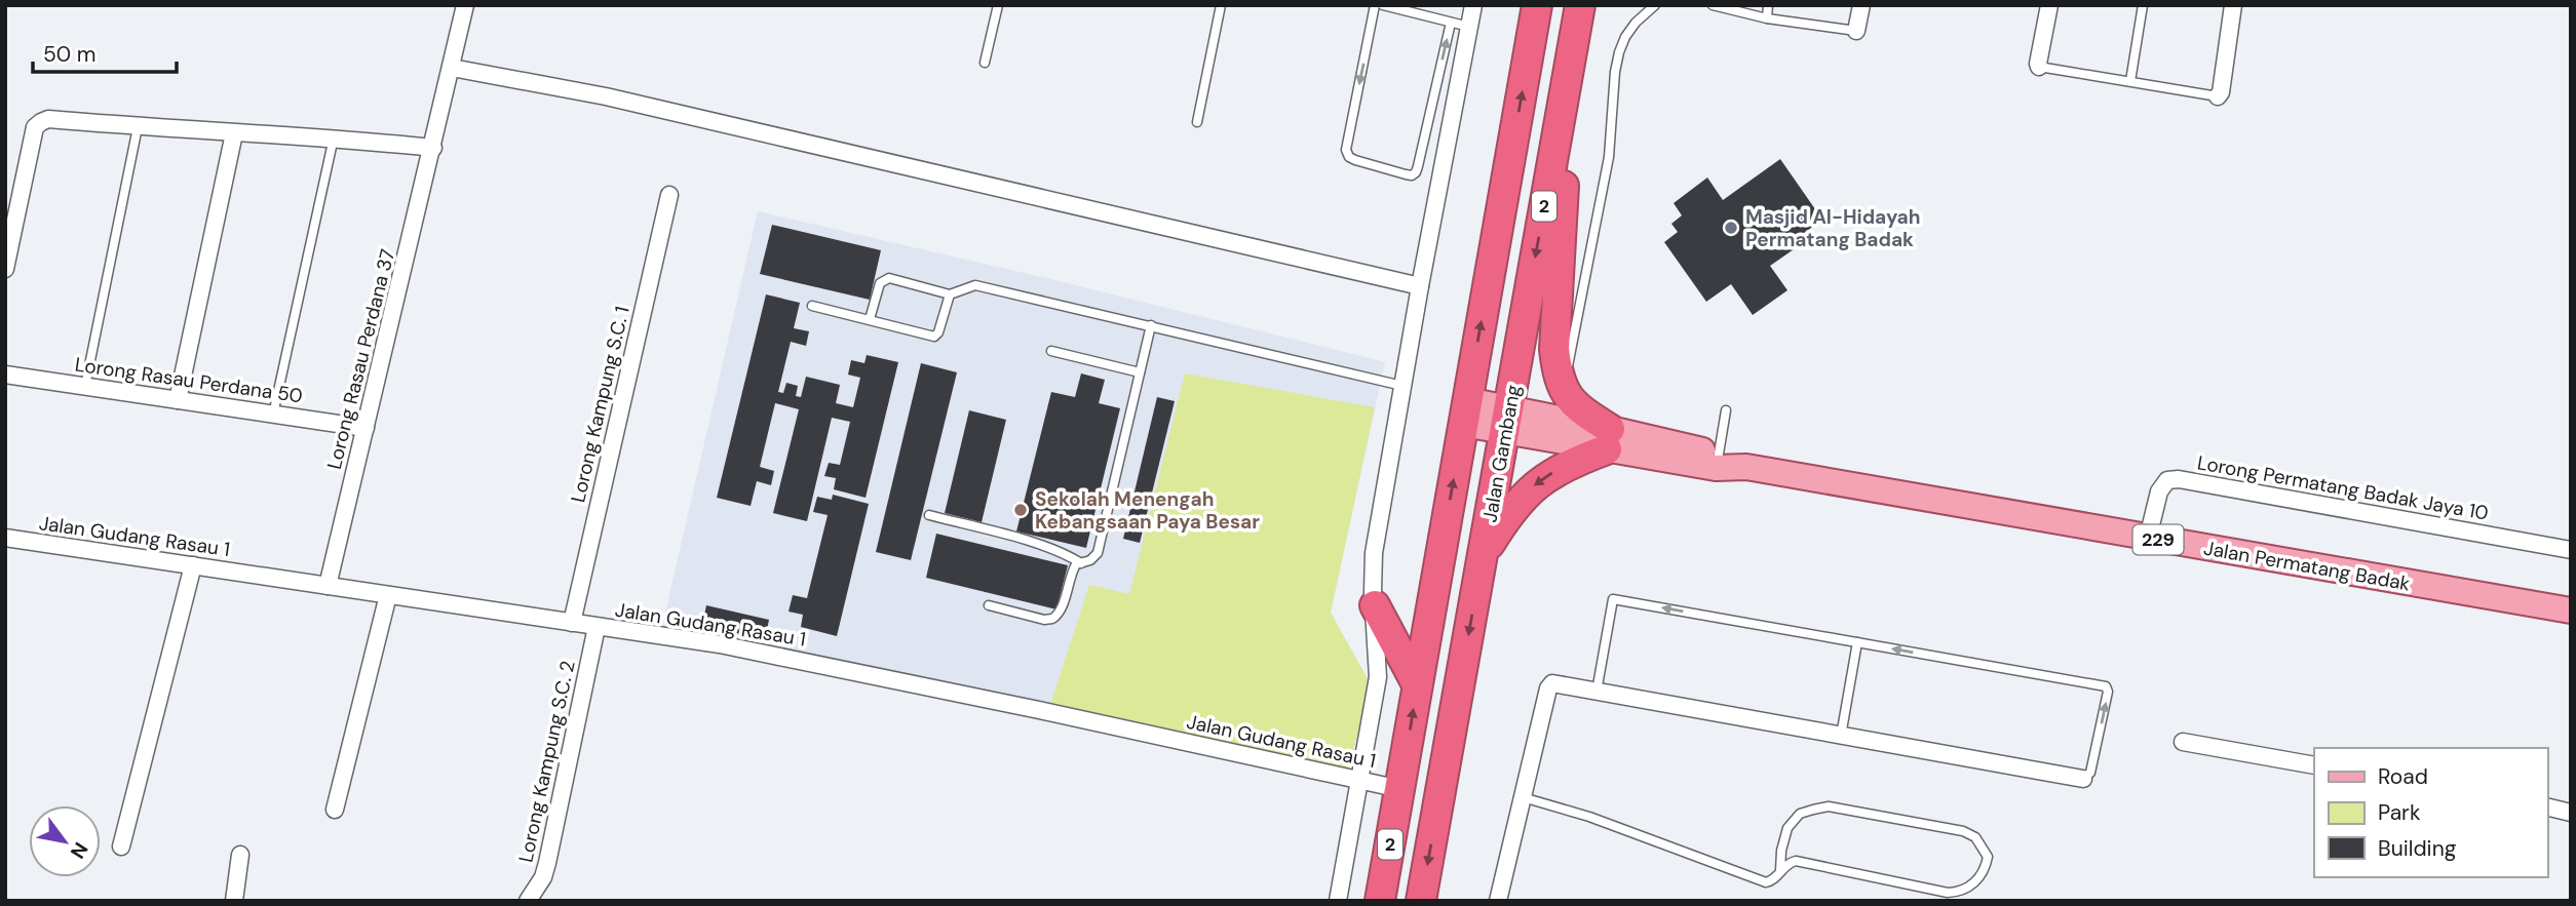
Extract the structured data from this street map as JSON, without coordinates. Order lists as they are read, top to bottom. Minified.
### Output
{"streets":{"highway":["2","Jalan Gambang"],"main road":["229","Jalan Permatang Badak"],"street":["Lorong Rasau Perdana 37","Lorong Rasau Perdana 50","Lorong Kampung S.C. 1","Lorong Permatang Badak Jaya 10","Jalan Gudang Rasau 1","Lorong Kampung S.C. 2"]},"crossings":[["2","Jalan Gudang Rasau 1"],["2","Jalan Permatang Badak"],["Lorong Rasau Perdana 37","Lorong Rasau Perdana 50"],["Lorong Rasau Perdana 37","Jalan Gudang Rasau 1"],["Lorong Kampung S.C. 1","Jalan Gudang Rasau 1"],["Jalan Gambang","Jalan Permatang Badak"],["Lorong Permatang Badak Jaya 10","Jalan Permatang Badak"],["Jalan Gudang Rasau 1","Lorong Kampung S.C. 2"]],"places":["Masjid Al-Hidayah Permatang Badak","Sekolah Menengah Kebangsaan Paya Besar"],"legend":["Road","Park","Building"],"scale_bar":"50 m","north":"bottom right"}
